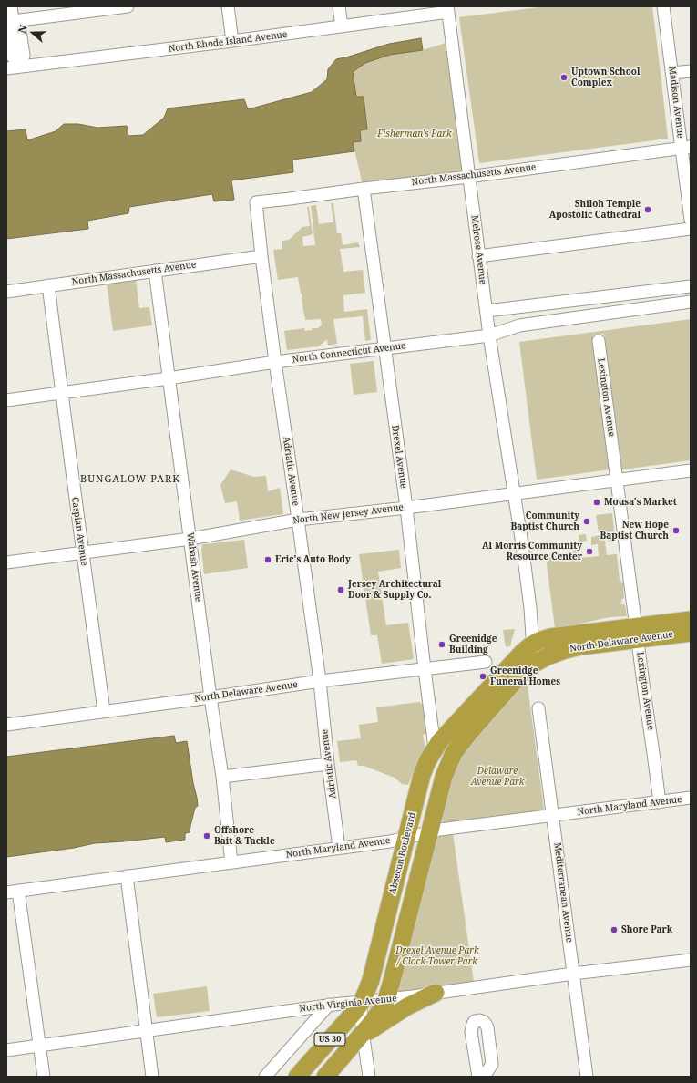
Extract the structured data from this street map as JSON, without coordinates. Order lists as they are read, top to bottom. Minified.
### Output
{"streets":{"highway":["North Delaware Avenue","Absecon Boulevard","US 30"],"street":["North Rhode Island Avenue","Madison Avenue","North Massachusetts Avenue","Melrose Avenue","North Connecticut Avenue","Lexington Avenue","Drexel Avenue","Adriatic Avenue","North New Jersey Avenue","Caspian Avenue","Wabash Avenue","North Maryland Avenue","Mediterranean Avenue","North Virginia Avenue"]},"crossings":[["North Rhode Island Avenue","Melrose Avenue"],["Madison Avenue","North Massachusetts Avenue"],["North Massachusetts Avenue","Melrose Avenue"],["North Massachusetts Avenue","Drexel Avenue"],["North Massachusetts Avenue","Adriatic Avenue"],["North Massachusetts Avenue","Caspian Avenue"],["North Massachusetts Avenue","Wabash Avenue"],["Melrose Avenue","North Connecticut Avenue"],["Melrose Avenue","North New Jersey Avenue"],["North Connecticut Avenue","Drexel Avenue"],["North Connecticut Avenue","Adriatic Avenue"],["North Connecticut Avenue","Caspian Avenue"],["North Connecticut Avenue","Wabash Avenue"],["Lexington Avenue","North New Jersey Avenue"],["Lexington Avenue","North Delaware Avenue"],["Lexington Avenue","North Maryland Avenue"],["Drexel Avenue","North New Jersey Avenue"],["Drexel Avenue","North Delaware Avenue"],["Drexel Avenue","Absecon Boulevard"],["Adriatic Avenue","North New Jersey Avenue"],["Adriatic Avenue","North Delaware Avenue"],["Adriatic Avenue","North Maryland Avenue"],["North New Jersey Avenue","Caspian Avenue"],["North New Jersey Avenue","Wabash Avenue"],["Caspian Avenue","North Delaware Avenue"],["Wabash Avenue","North Delaware Avenue"],["Wabash Avenue","North Maryland Avenue"],["North Delaware Avenue","Absecon Boulevard"],["North Maryland Avenue","Absecon Boulevard"],["North Maryland Avenue","Mediterranean Avenue"],["Absecon Boulevard","North Virginia Avenue"],["Mediterranean Avenue","North Virginia Avenue"],["North Virginia Avenue","US 30"]],"districts":["BUNGALOW PARK"],"parks":["Fisherman's Park","Delaware Avenue Park","Drexel Avenue Park / Clock Tower Park"],"places":["Uptown School Complex","Shiloh Temple Apostolic Cathedral","Mousa's Market","Community Baptist Church","New Hope Baptist Church","Al Morris Community Resource Center","Eric's Auto Body","Jersey Architectural Door & Supply Co.","Greenidge Building","Greenidge Funeral Homes","Offshore Bait & Tackle","Shore Park"],"north":"left"}
